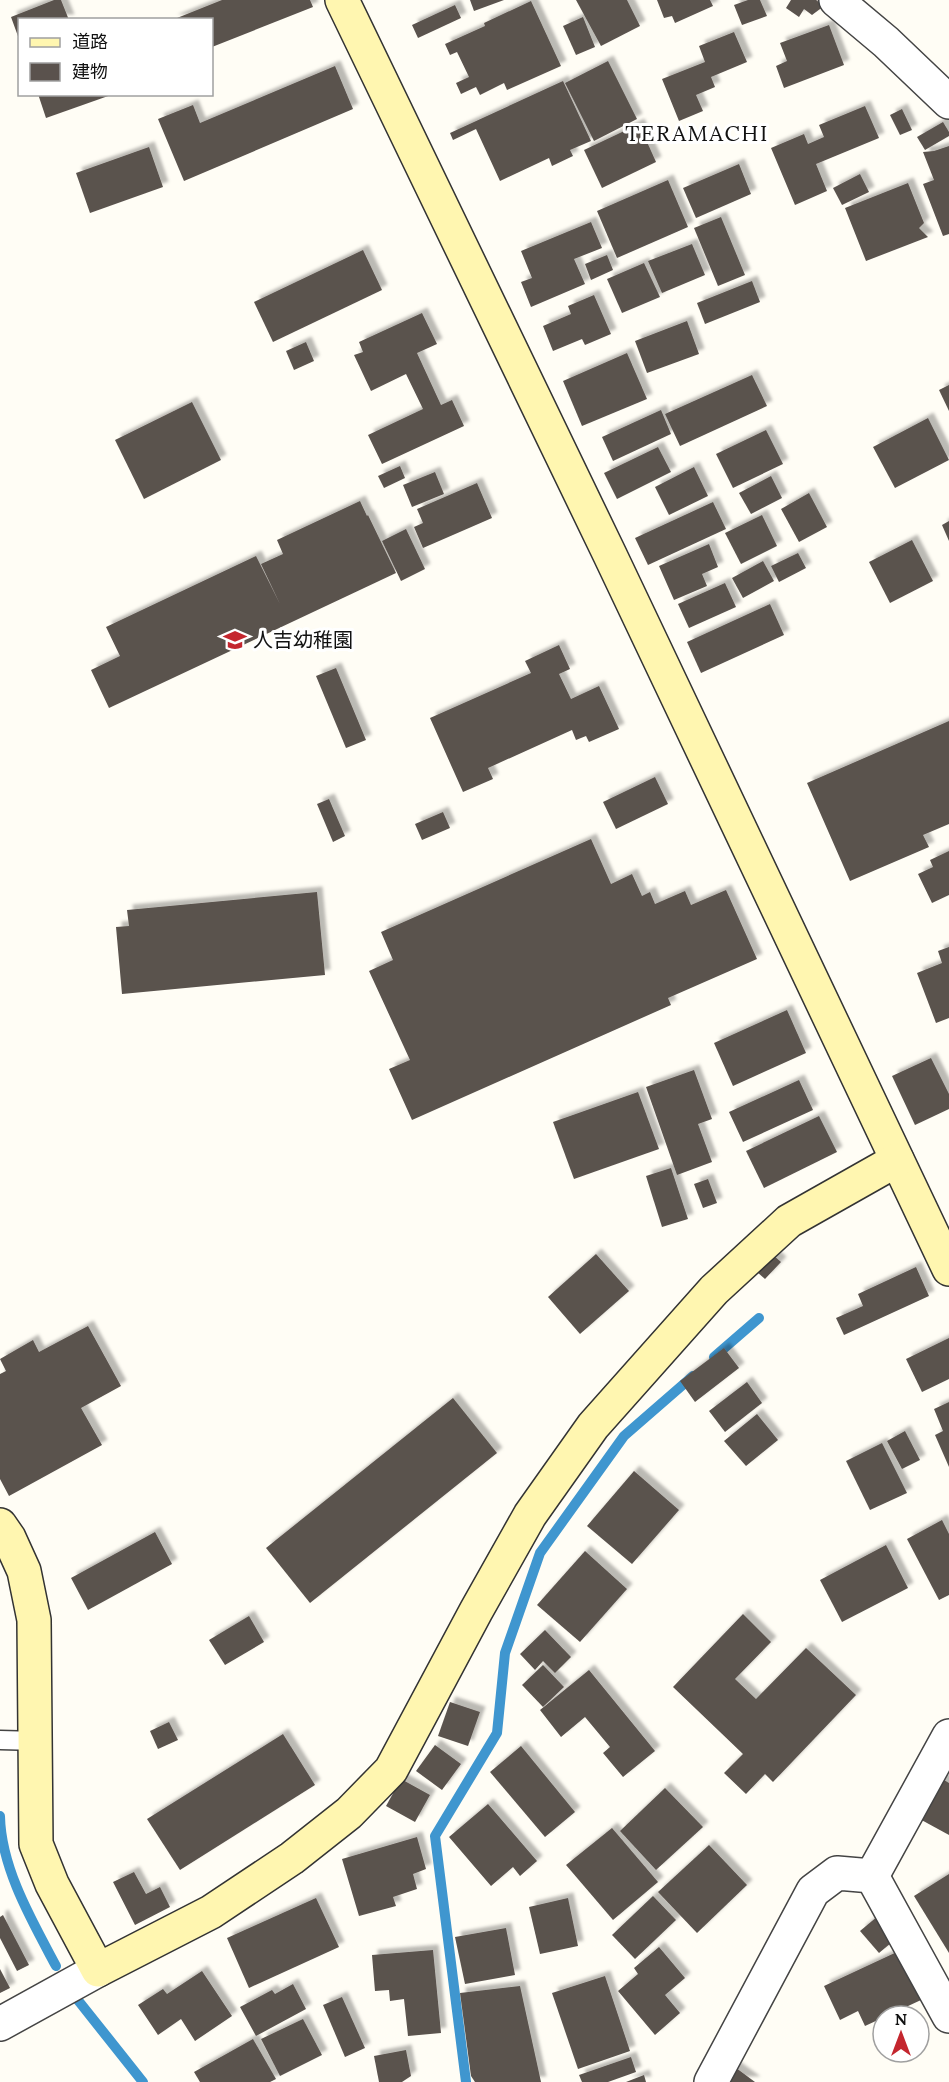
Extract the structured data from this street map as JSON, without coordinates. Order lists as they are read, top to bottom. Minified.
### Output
{"districts":["TERAMACHI"],"places":{"school or university":["人吉幼稚園"]},"legend":["道路","建物"],"north":"top"}
